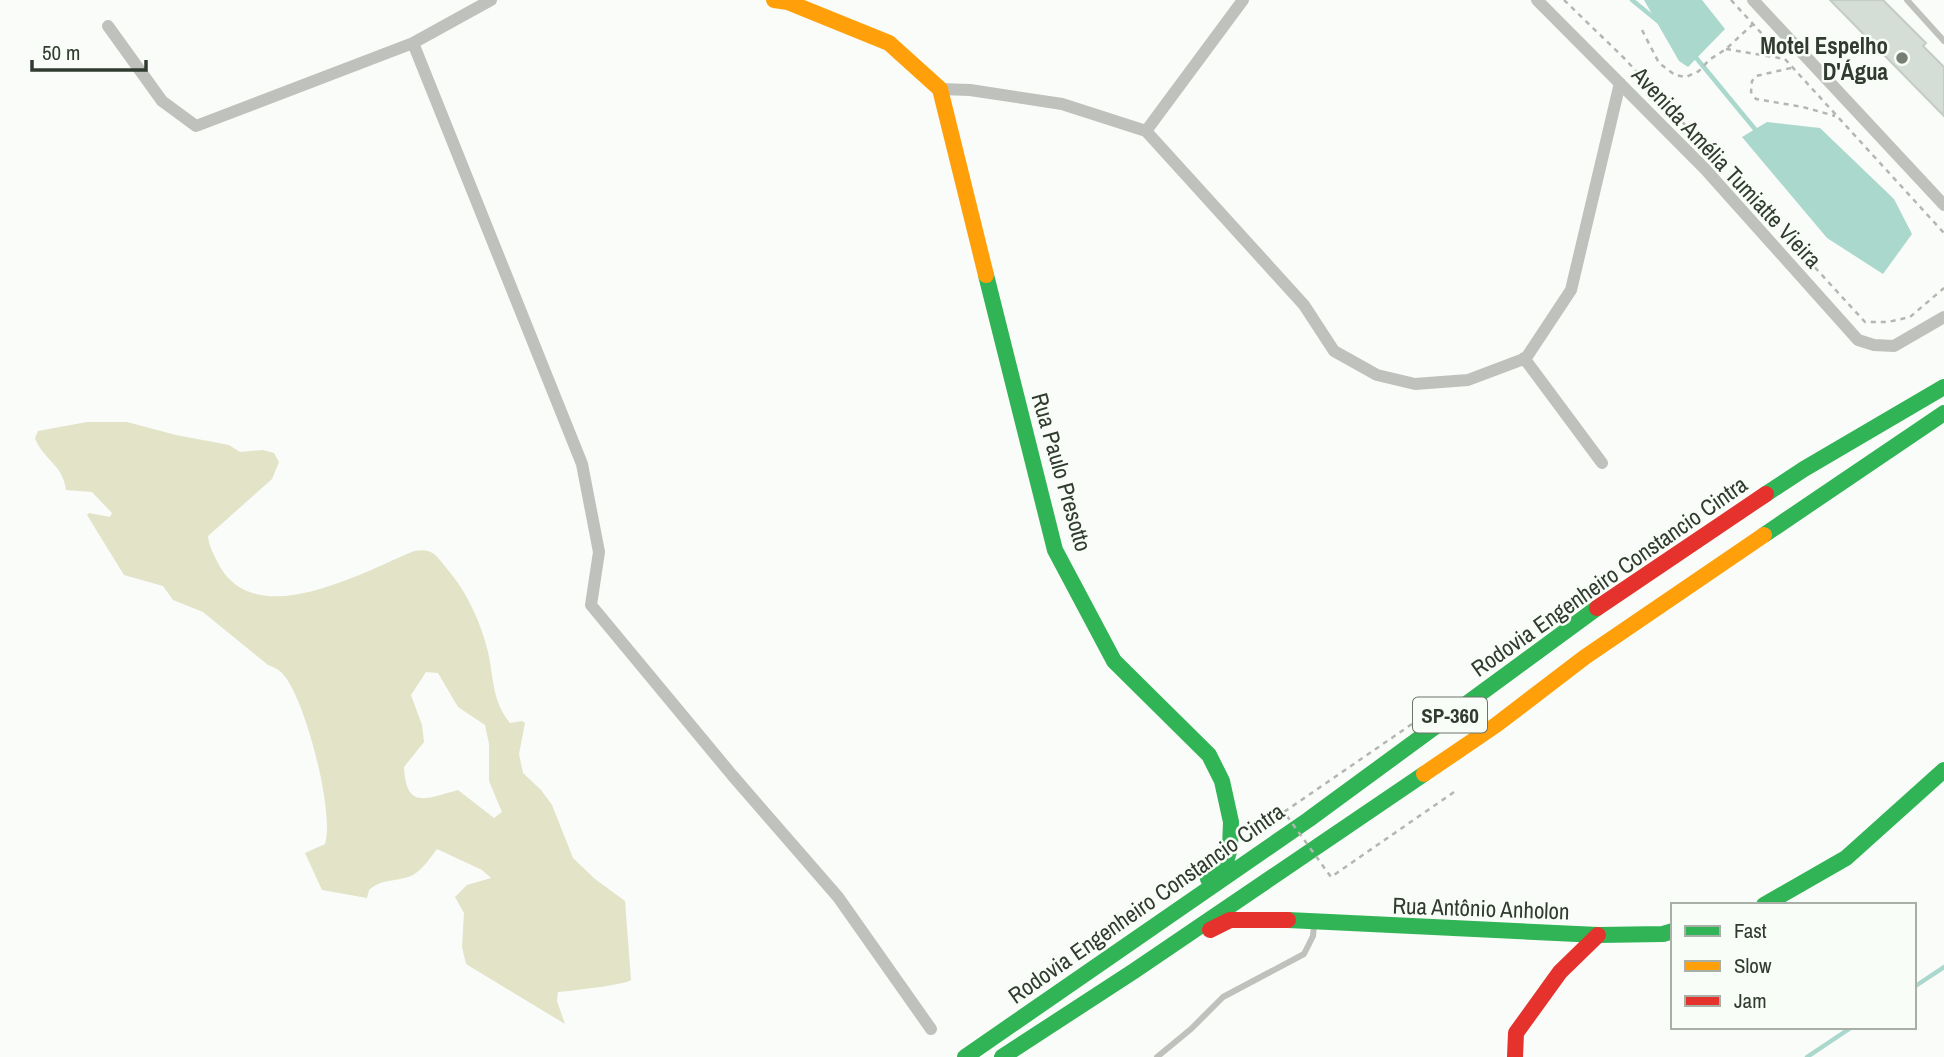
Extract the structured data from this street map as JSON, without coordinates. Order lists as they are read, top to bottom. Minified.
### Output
{"streets":{"main road":["Rua Paulo Presotto","Rodovia Engenheiro Constancio Cintra","SP-360","Rua Antônio Anholon"],"street":["Avenida Amélia Tumiatte Vieira"]},"places":["Motel Espelho D'Água"],"legend":["Fast","Slow","Jam"],"scale_bar":"50 m"}
